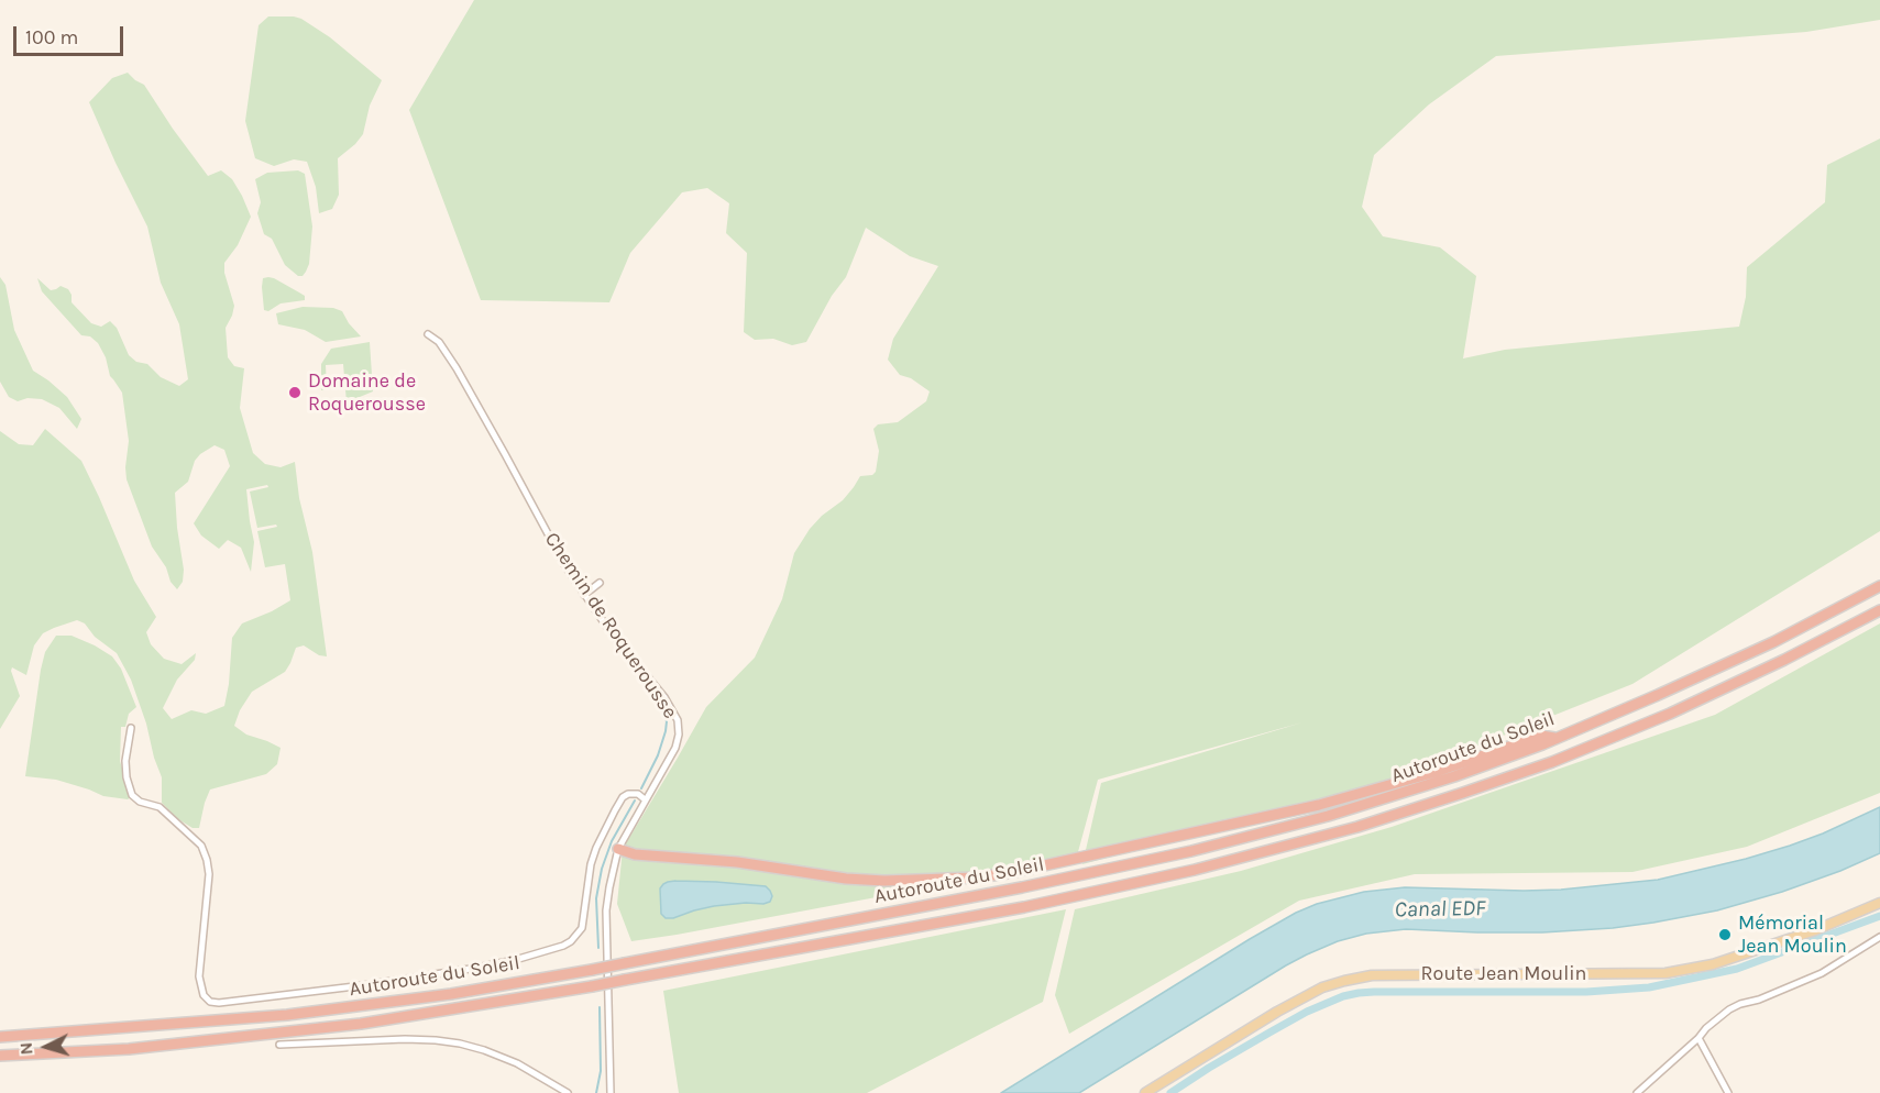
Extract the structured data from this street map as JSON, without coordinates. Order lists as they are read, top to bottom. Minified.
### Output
{"streets":{"highway":["Autoroute du Soleil"],"main road":["Route Jean Moulin"],"street":["Chemin de Roquerousse"]},"water":["Canal EDF"],"places":["Domaine de Roquerousse","Mémorial Jean Moulin"],"scale_bar":"100 m","north":"left"}
